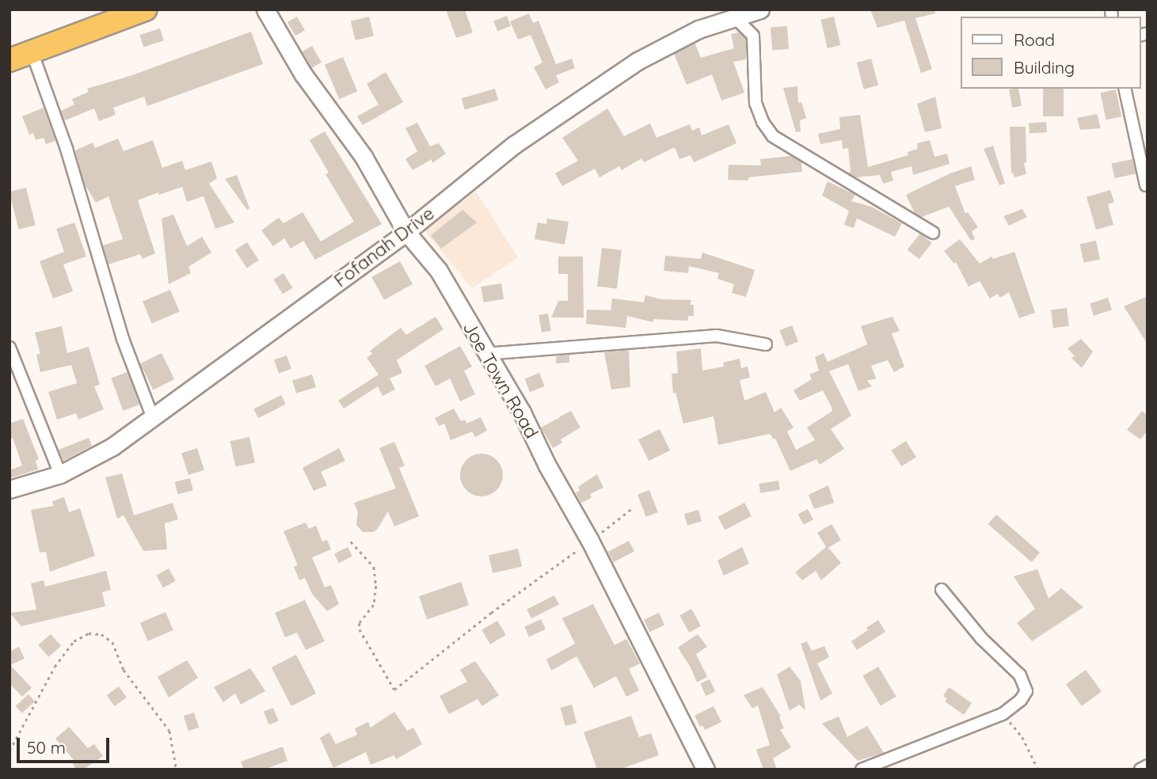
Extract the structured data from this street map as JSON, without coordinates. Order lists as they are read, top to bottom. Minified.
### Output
{"streets":{"street":["Fofanah Drive","Joe Town Road"]},"crossings":[["Fofanah Drive","Joe Town Road"]],"legend":["Road","Building"],"scale_bar":"50 m"}
